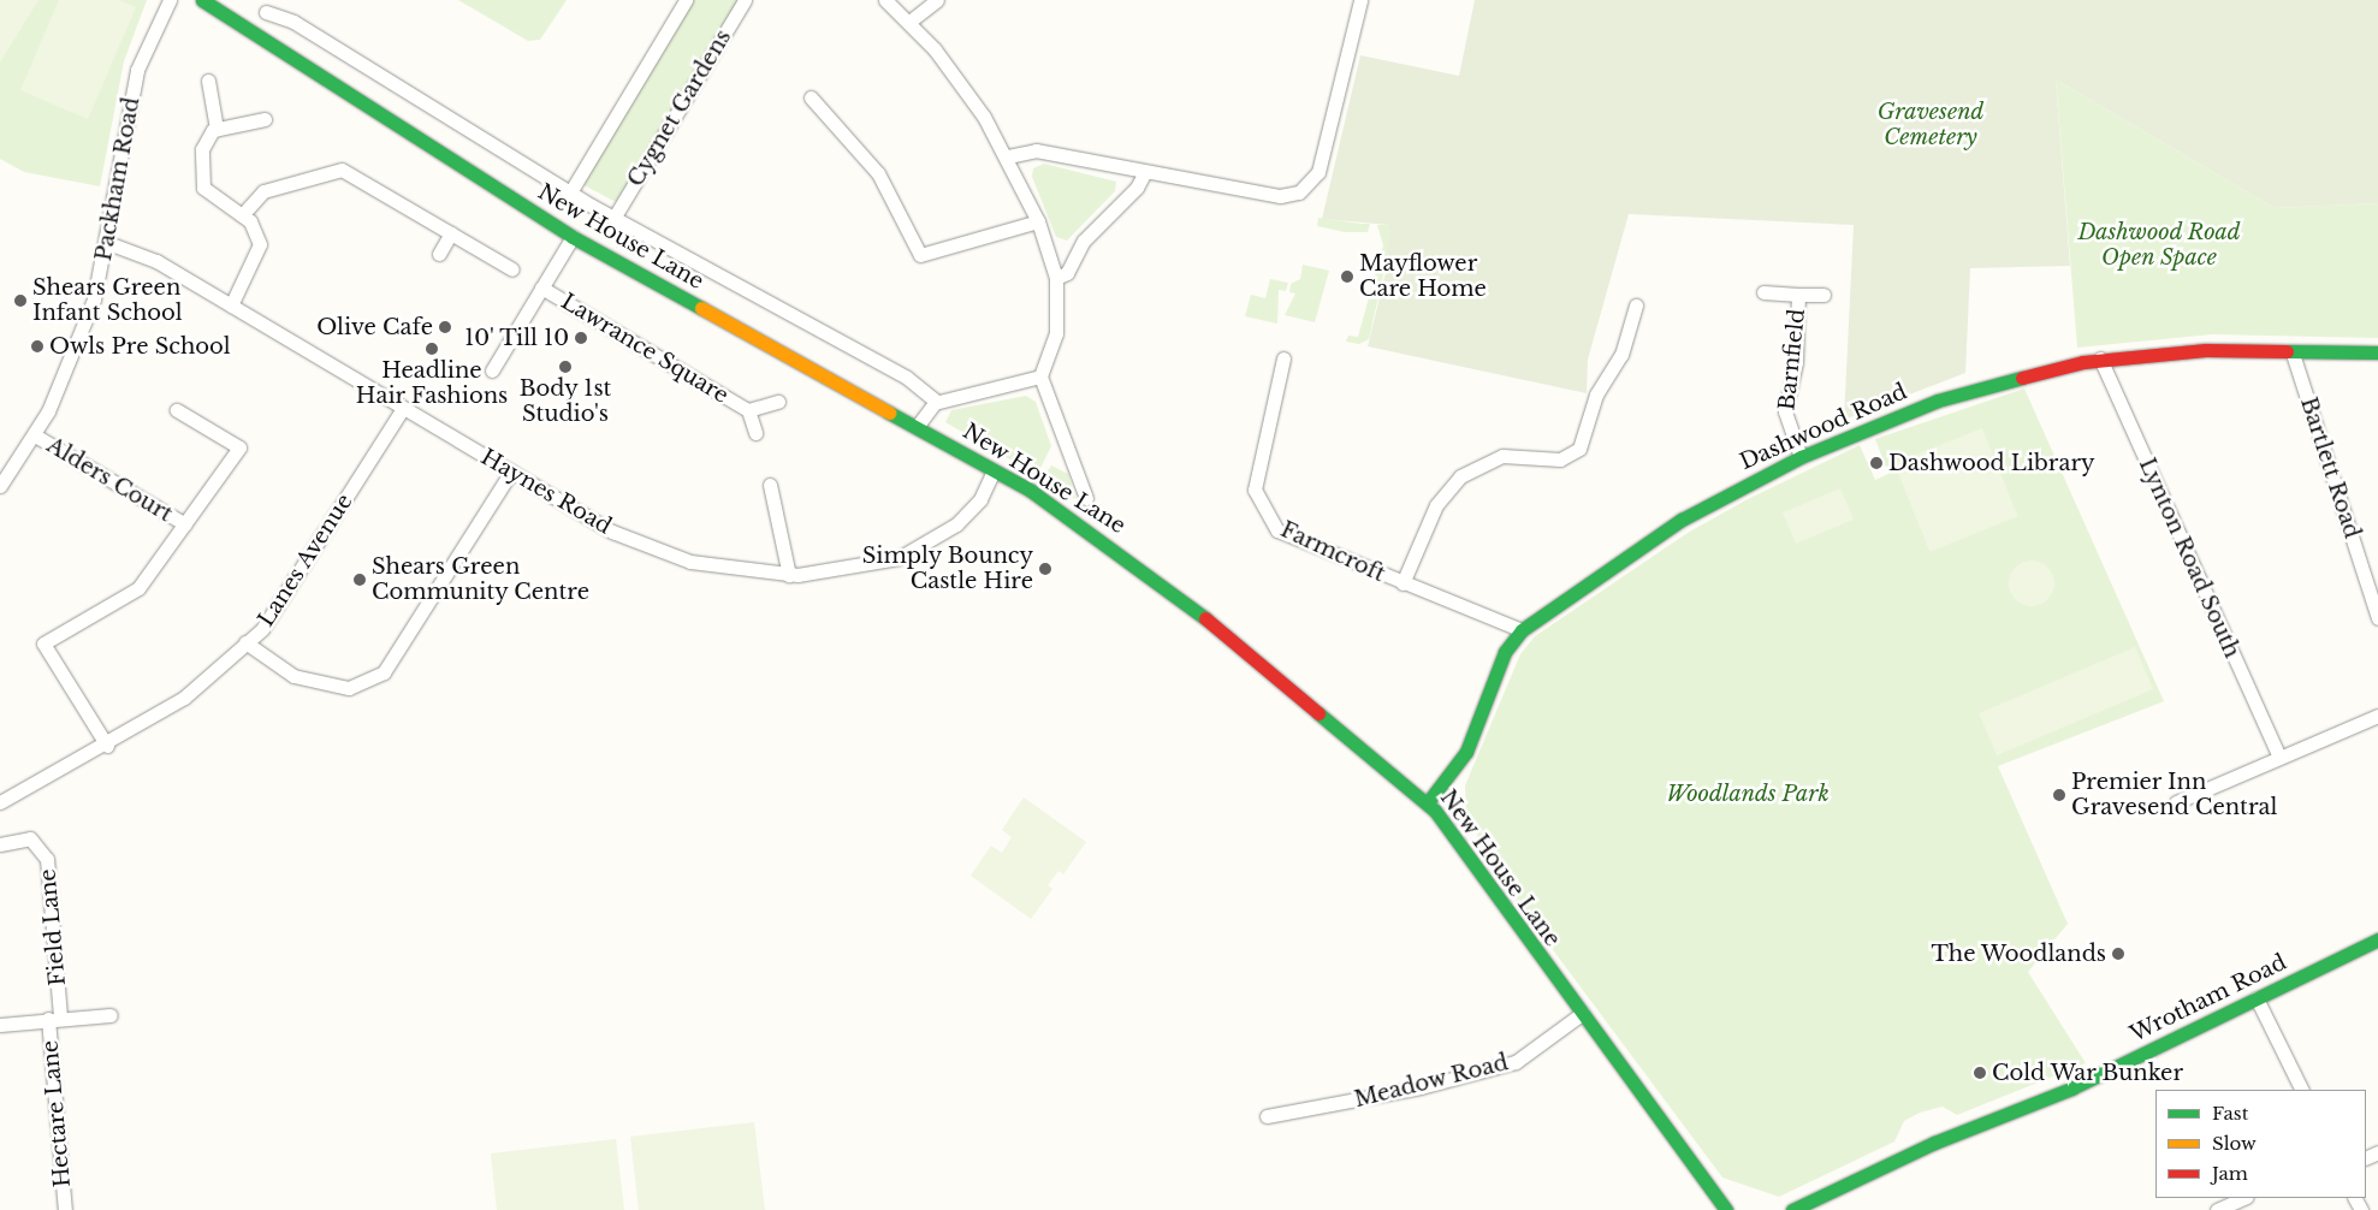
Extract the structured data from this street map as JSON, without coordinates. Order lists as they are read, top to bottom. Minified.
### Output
{"streets":{"street":["Cygnet Gardens","Packham Road","New House Lane","Lawrance Square","Barnfield","Dashwood Road","Bartlett Road","Alders Court","Haynes Road","Farmcroft","Lynton Road South","Lanes Avenue","Field Lane","Wrotham Road","Meadow Road","Hectare Lane"]},"crossings":[["Cygnet Gardens","New House Lane"],["Packham Road","Alders Court"],["Packham Road","Haynes Road"],["New House Lane","Lawrance Square"],["New House Lane","Dashwood Road"],["New House Lane","Haynes Road"],["New House Lane","Meadow Road"],["Barnfield","Dashwood Road"],["Dashwood Road","Bartlett Road"],["Dashwood Road","Farmcroft"],["Dashwood Road","Lynton Road South"],["Haynes Road","Lanes Avenue"],["Field Lane","Hectare Lane"]],"parks":["Gravesend Cemetery","Dashwood Road Open Space","Woodlands Park"],"places":["Mayflower Care Home","Shears Green Infant School","Olive Cafe","10' Till 10","Owls Pre School","Headline Hair Fashions","Body 1st Studio's","Dashwood Library","Simply Bouncy Castle Hire","Shears Green Community Centre","Premier Inn Gravesend Central","The Woodlands","Cold War Bunker"],"legend":["Fast","Slow","Jam"]}
